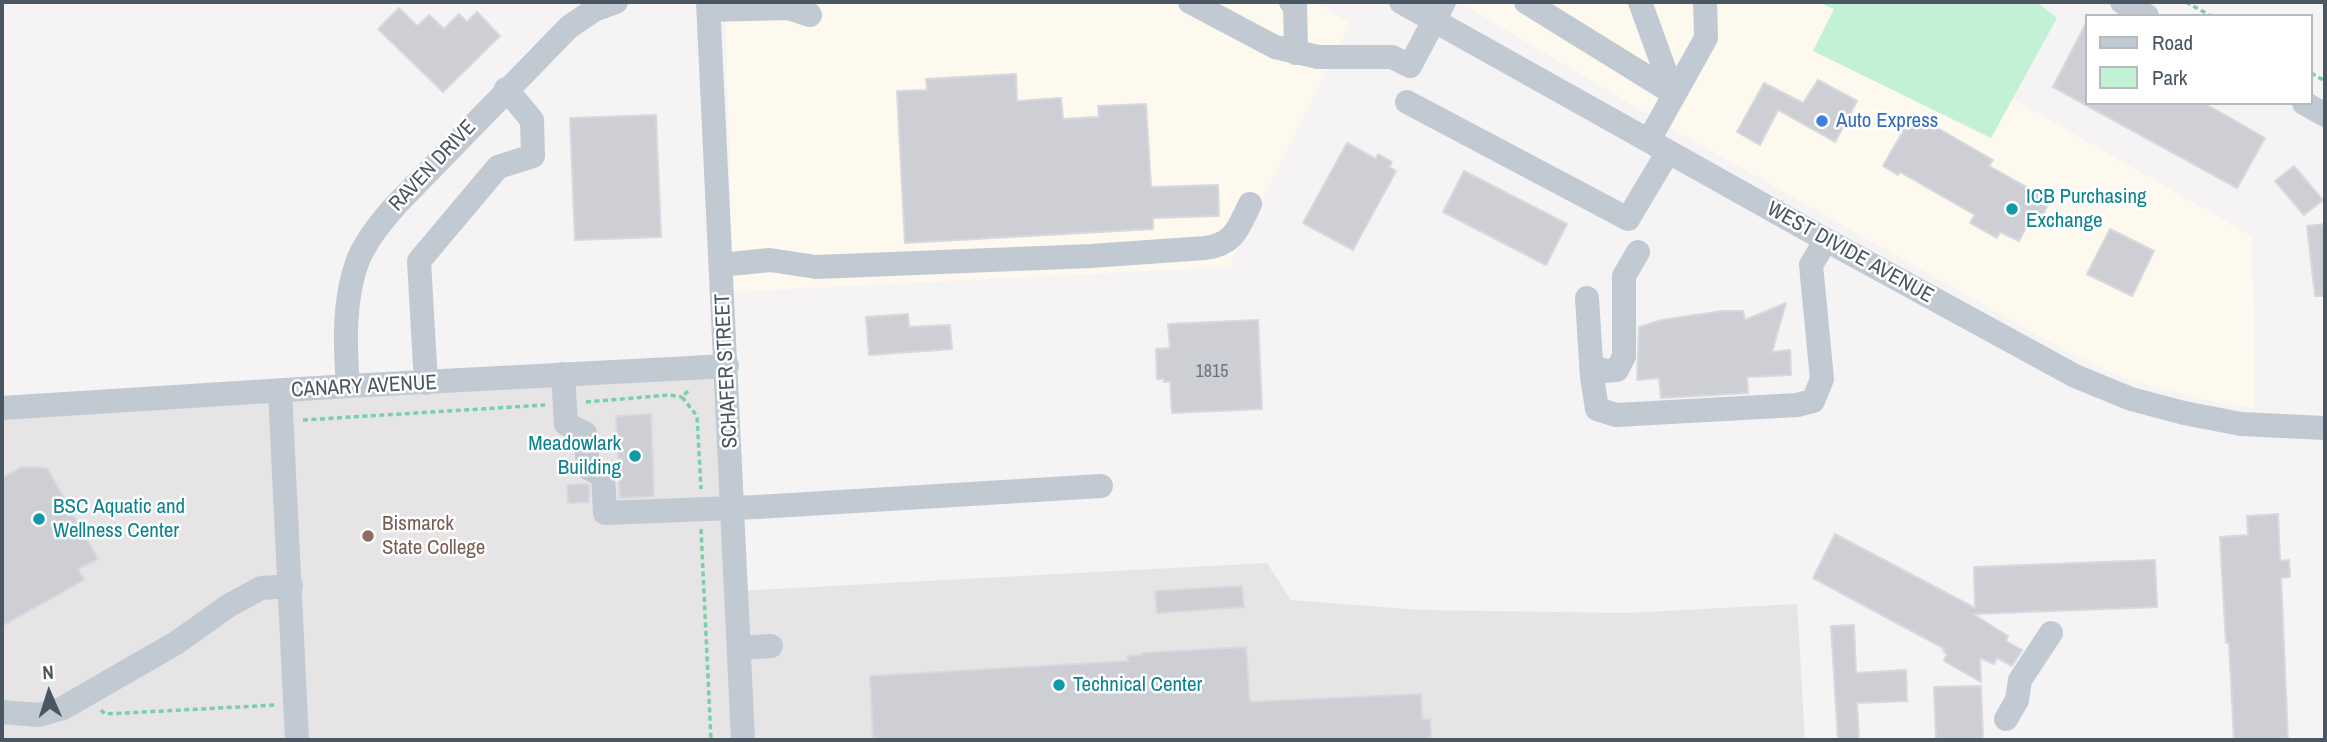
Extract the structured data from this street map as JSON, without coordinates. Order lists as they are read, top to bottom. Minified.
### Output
{"streets":{"street":["RAVEN DRIVE","WEST DIVIDE AVENUE","SCHAFER STREET","CANARY AVENUE"]},"crossings":[["RAVEN DRIVE","CANARY AVENUE"],["SCHAFER STREET","CANARY AVENUE"]],"places":["Auto Express","ICB Purchasing Exchange","Meadowlark Building","BSC Aquatic and Wellness Center","Bismarck State College","Technical Center"],"house_numbers":["1815"],"legend":["Road","Park"],"north":"top"}
